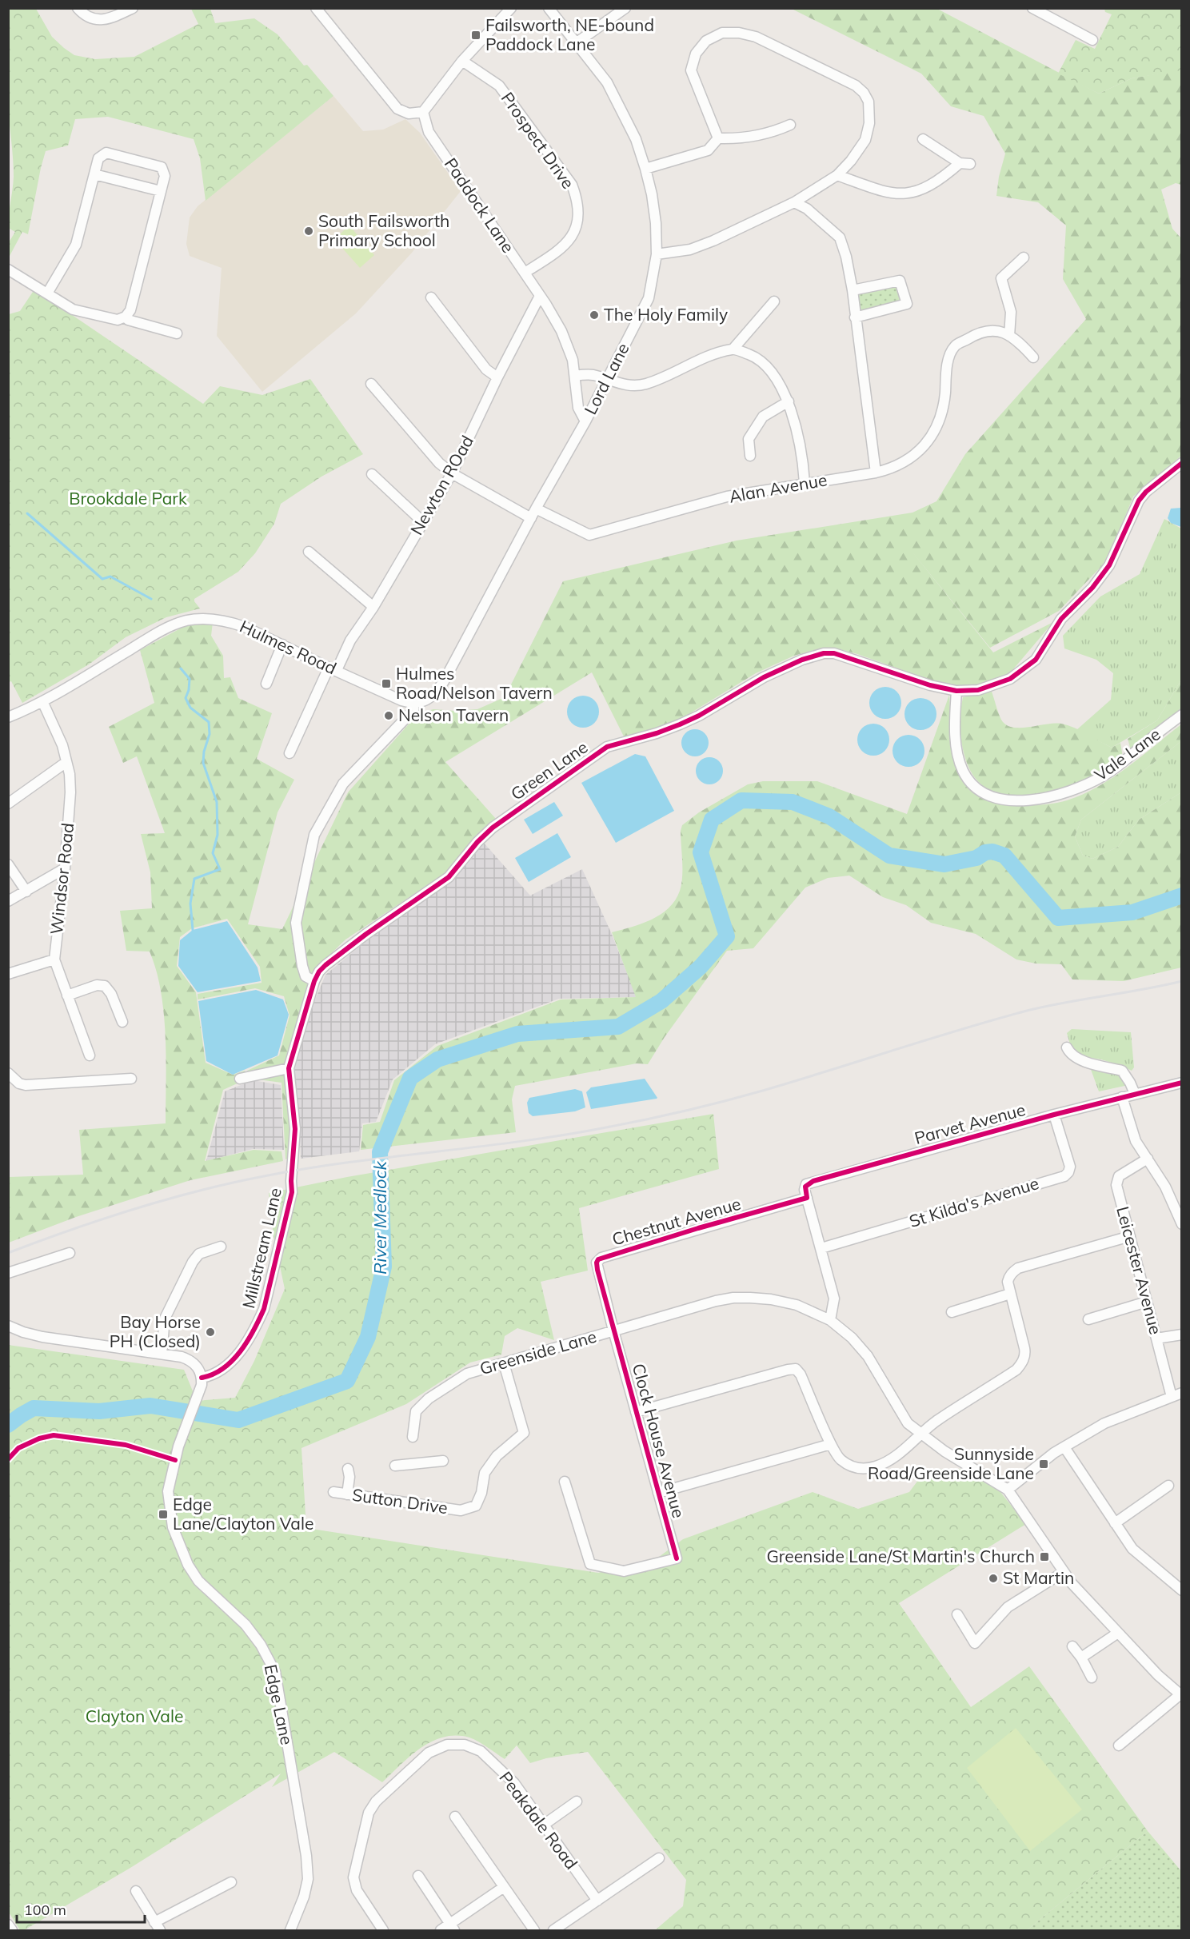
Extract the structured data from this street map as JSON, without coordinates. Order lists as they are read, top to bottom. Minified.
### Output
{"streets":{"street":["Prospect Drive","Paddock Lane","Lord Lane","Newton ROad","Alan Avenue","Hulmes Road","Vale Lane","Green Lane","Windsor Road","Parvet Avenue","St Kilda's Avenue","Chestnut Avenue","Millstream Lane","Leicester Avenue","Greenside Lane","Clock House Avenue","Sutton Drive","Edge Lane","Peakdale Road"]},"crossings":[["Prospect Drive","Paddock Lane"],["Paddock Lane","Lord Lane"],["Paddock Lane","Newton ROad"],["Lord Lane","Alan Avenue"],["Lord Lane","Hulmes Road"],["Newton ROad","Hulmes Road"],["Hulmes Road","Windsor Road"],["Vale Lane","Green Lane"],["Green Lane","Millstream Lane"],["Parvet Avenue","St Kilda's Avenue"],["Parvet Avenue","Chestnut Avenue"],["Chestnut Avenue","Greenside Lane"],["Chestnut Avenue","Clock House Avenue"],["Millstream Lane","Edge Lane"],["Greenside Lane","Clock House Avenue"],["Greenside Lane","Sutton Drive"]],"water":["River Medlock"],"parks":["Brookdale Park","Clayton Vale"],"places":{"transit":["Failsworth, NE-bound Paddock Lane","Hulmes Road/Nelson Tavern","Sunnyside Road/Greenside Lane","Edge Lane/Clayton Vale","Greenside Lane/St Martin's Church"],"other":["South Failsworth Primary School","The Holy Family","Nelson Tavern","Bay Horse PH (Closed)","St Martin"]},"scale_bar":"100 m"}
